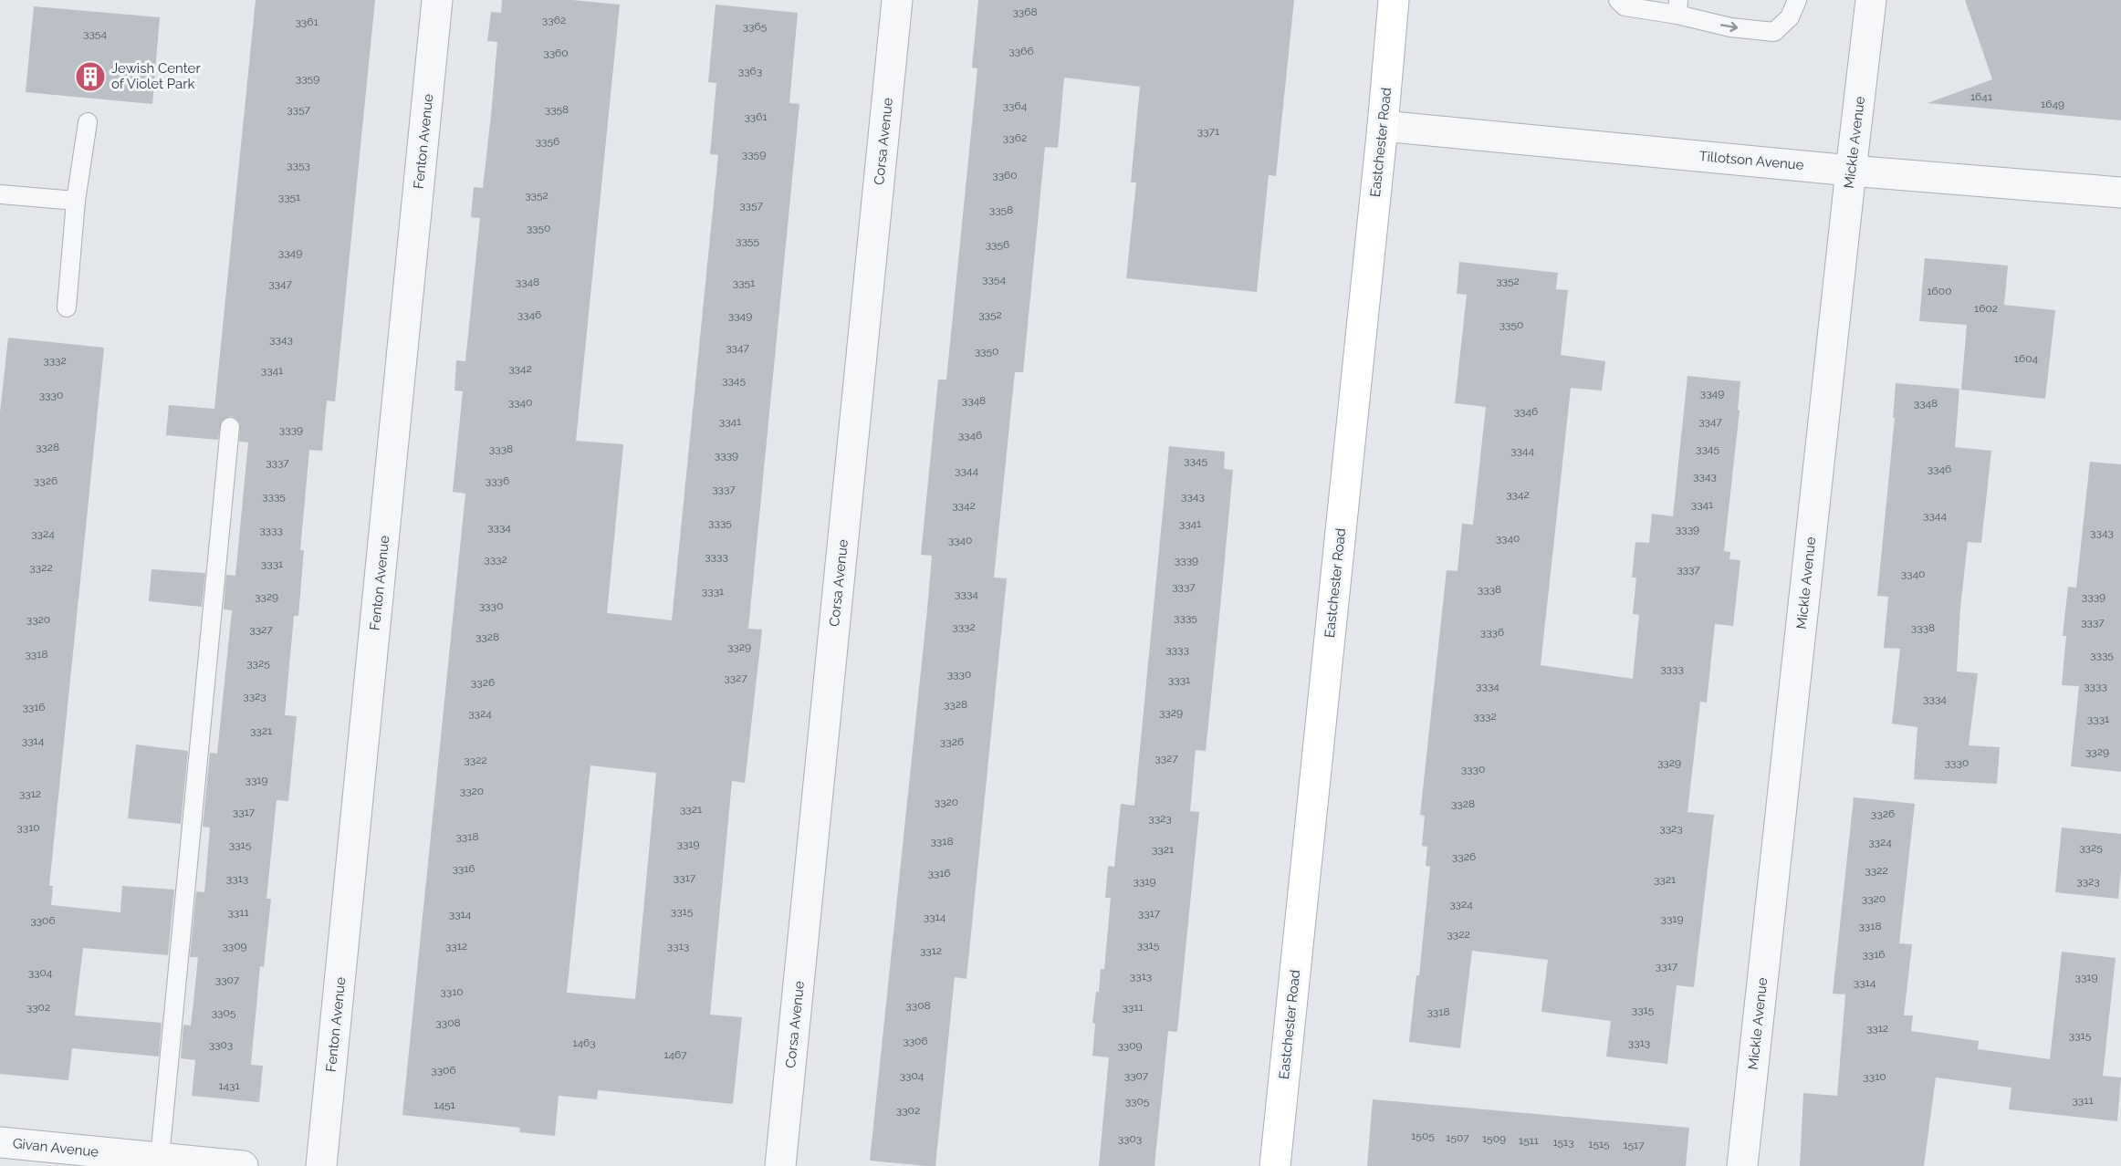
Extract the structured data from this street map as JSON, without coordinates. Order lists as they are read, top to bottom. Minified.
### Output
{"streets":{"main road":["Eastchester Road"],"street":["Fenton Avenue","Corsa Avenue","Mickle Avenue","Tillotson Avenue","Givan Avenue"]},"crossings":[["Eastchester Road","Tillotson Avenue"],["Mickle Avenue","Tillotson Avenue"]],"places":{"building":["Jewish Center of Violet Park"]},"house_numbers":["3368","3362","3361","3365","3354","3366","3360","3363","3359","1641","1649","3364","3357","3358","3361","3371","3362","3356","3359","3353","3360","3352","3351","3357","3358","3350","3355","3356","3349","3354","3352","3348","3351","3347","1600","1602","3346","3352","3349","3350","3343","3347","3350","1604","3332","3342","3341","3345","3349","3330","3348","3340","3348","3346","3341","3347","3339","3346","3328","3338","3345","3344","3339","3345","3337","3346","3344","3343","3326","3336","3337","3342","3335","3343","3341","3342","3344","3335","3341","3334","3339","3333","3343","3324","3340","3340","3333","3332","3339","3331","3322","3337","3340","3337","3338","3331","3334","3329","3339","3330","3335","3320","3337","3332","3338","3327","3336","3328","3329","3333","3318","3335","3325","3333","3330","3327","3331","3326","3334","3333","3323","3334","3328","3316","3329","3324","3332","3331","3321","3314","3326","3329","3327","3322","3329","3330","3330","3319","3320","3312","3320","3328","3321","3317","3326","3323","3310","3323","3318","3318","3324","3319","3315","3325","3321","3326","3316","3322","3316","3317","3313","3321","3319","3323","3320","3324","3315","3311","3317","3314","3314","3319","3306","3318","3322","3315","3309","3312","3313","3312","3316","3317","3304","3313","3319","3307","3314","3310","3308","3302","3311","3315","3318","3305","3308","3312","3315","3306","1463","3313","3303","3309","1467","3306","3304","3307","3310","1431","3311","3305","1451","3302","1505","1507","3303","1509","1511","1513","1515","1517"]}
